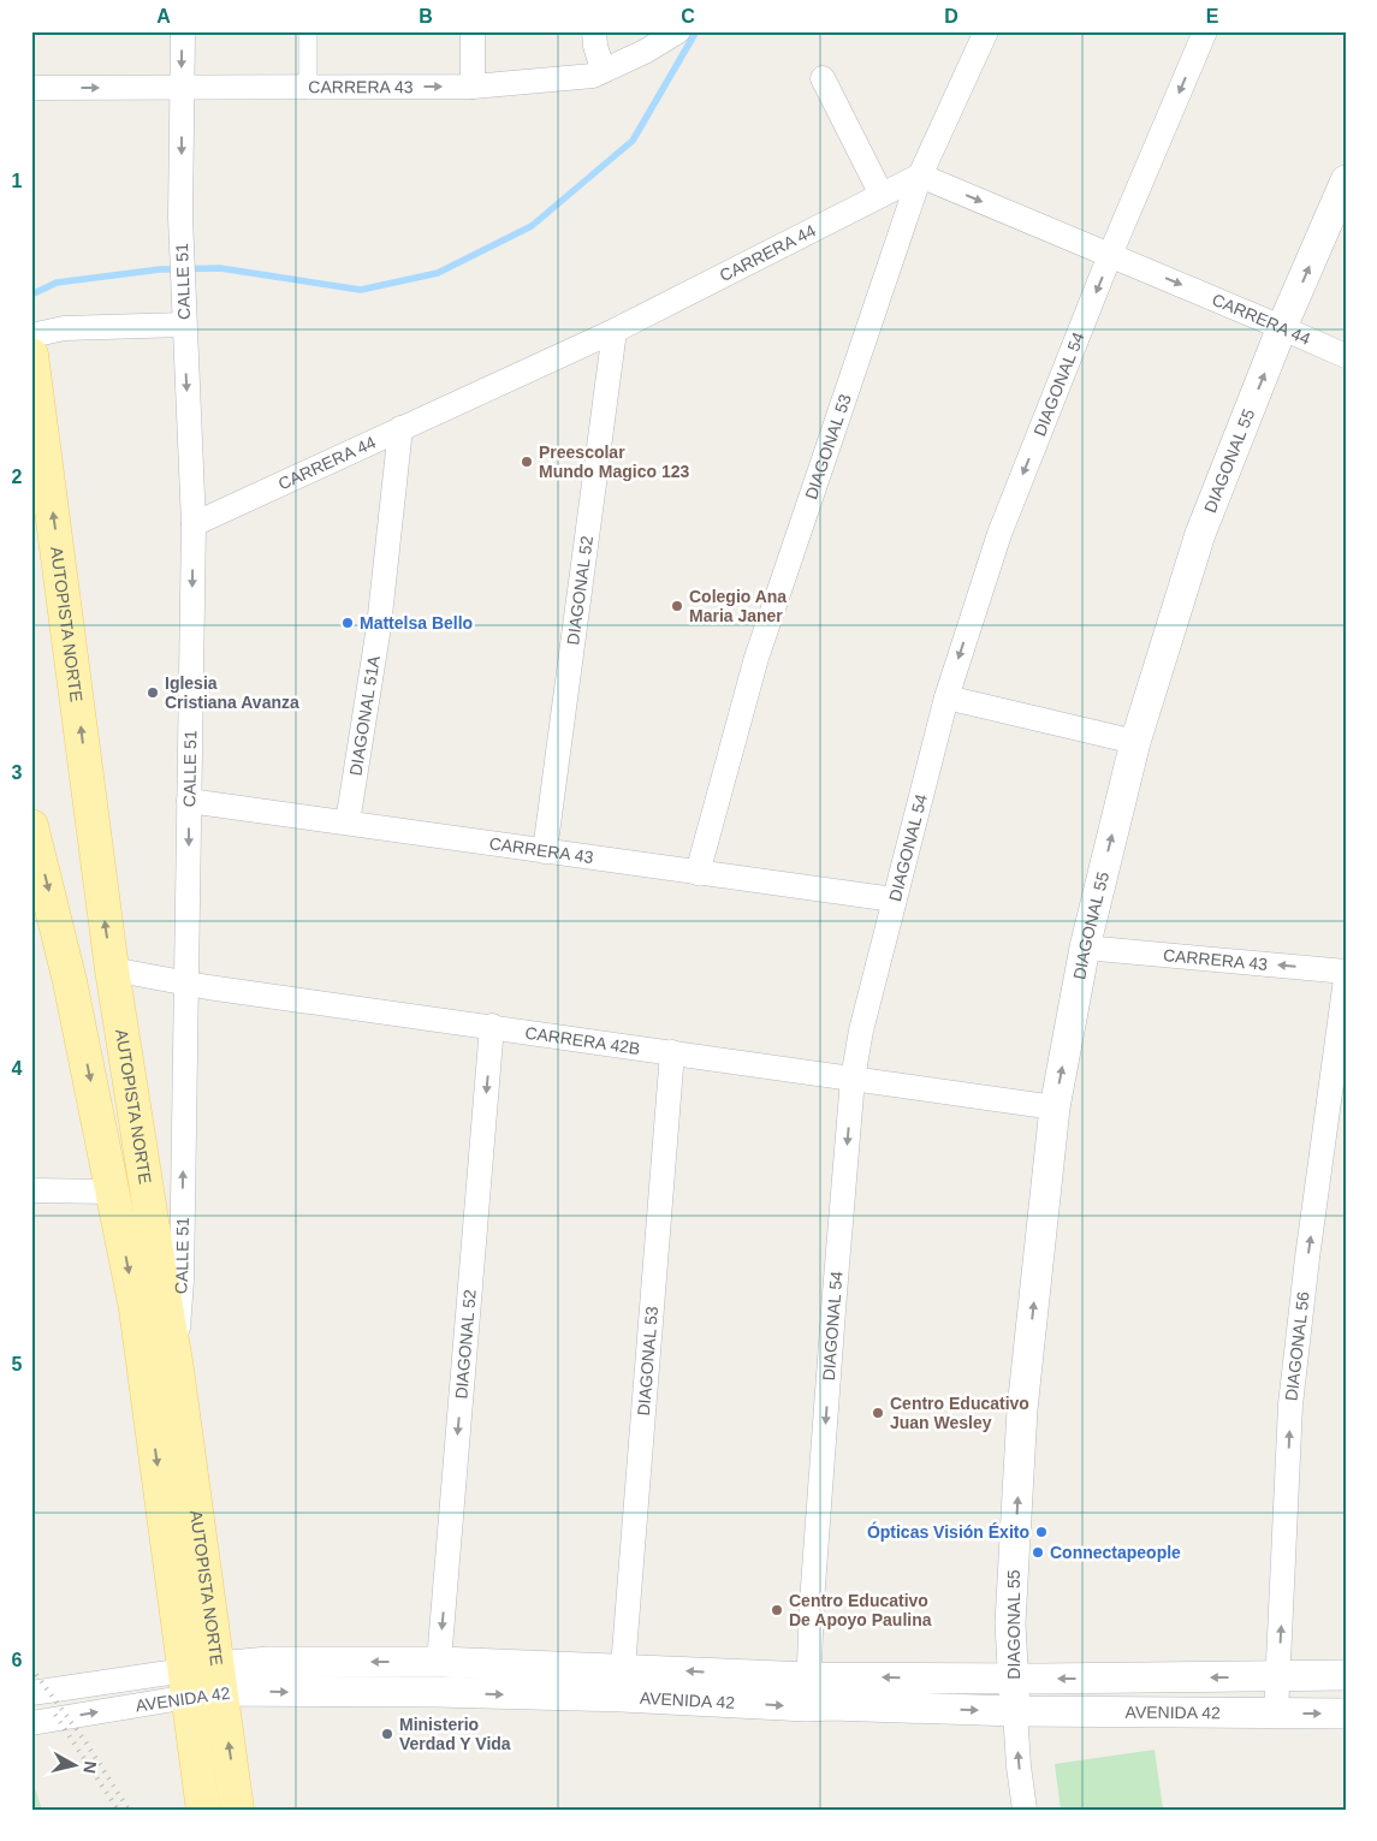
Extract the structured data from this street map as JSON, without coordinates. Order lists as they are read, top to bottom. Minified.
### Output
{"streets":{"main road":["AUTOPISTA NORTE"],"street":["CARRERA 43","CARRERA 44","CALLE 51","DIAGONAL 54","DIAGONAL 53","DIAGONAL 55","DIAGONAL 52","DIAGONAL 51A","CARRERA 42B","DIAGONAL 56","AVENIDA 42"]},"crossings":[["CARRERA 43","CALLE 51"],["CARRERA 43","DIAGONAL 54"],["CARRERA 43","DIAGONAL 53"],["CARRERA 43","DIAGONAL 55"],["CARRERA 43","DIAGONAL 52"],["CARRERA 43","DIAGONAL 51A"],["CARRERA 44","CALLE 51"],["CARRERA 44","DIAGONAL 54"],["CARRERA 44","DIAGONAL 53"],["CARRERA 44","DIAGONAL 55"],["CARRERA 44","DIAGONAL 52"],["CARRERA 44","DIAGONAL 51A"],["CALLE 51","AUTOPISTA NORTE"],["CALLE 51","CARRERA 42B"],["DIAGONAL 54","CARRERA 42B"],["DIAGONAL 54","AVENIDA 42"],["DIAGONAL 53","CARRERA 42B"],["DIAGONAL 53","AVENIDA 42"],["DIAGONAL 55","CARRERA 42B"],["DIAGONAL 55","AVENIDA 42"],["DIAGONAL 52","CARRERA 42B"],["DIAGONAL 52","AVENIDA 42"],["AUTOPISTA NORTE","CARRERA 42B"],["AUTOPISTA NORTE","AVENIDA 42"],["DIAGONAL 56","AVENIDA 42"]],"one_way":["DIAGONAL 54","DIAGONAL 55","DIAGONAL 52","DIAGONAL 56"],"places":["Preescolar Mundo Magico 123","Colegio Ana Maria Janer","Mattelsa Bello","Iglesia Cristiana Avanza","Centro Educativo Juan Wesley","Ópticas Visión Éxito","Connectapeople","Centro Educativo De Apoyo Paulina","Ministerio Verdad Y Vida"],"north":"right","grid":{"columns":["A","B","C","D","E"],"rows":["1","2","3","4","5","6"]}}
